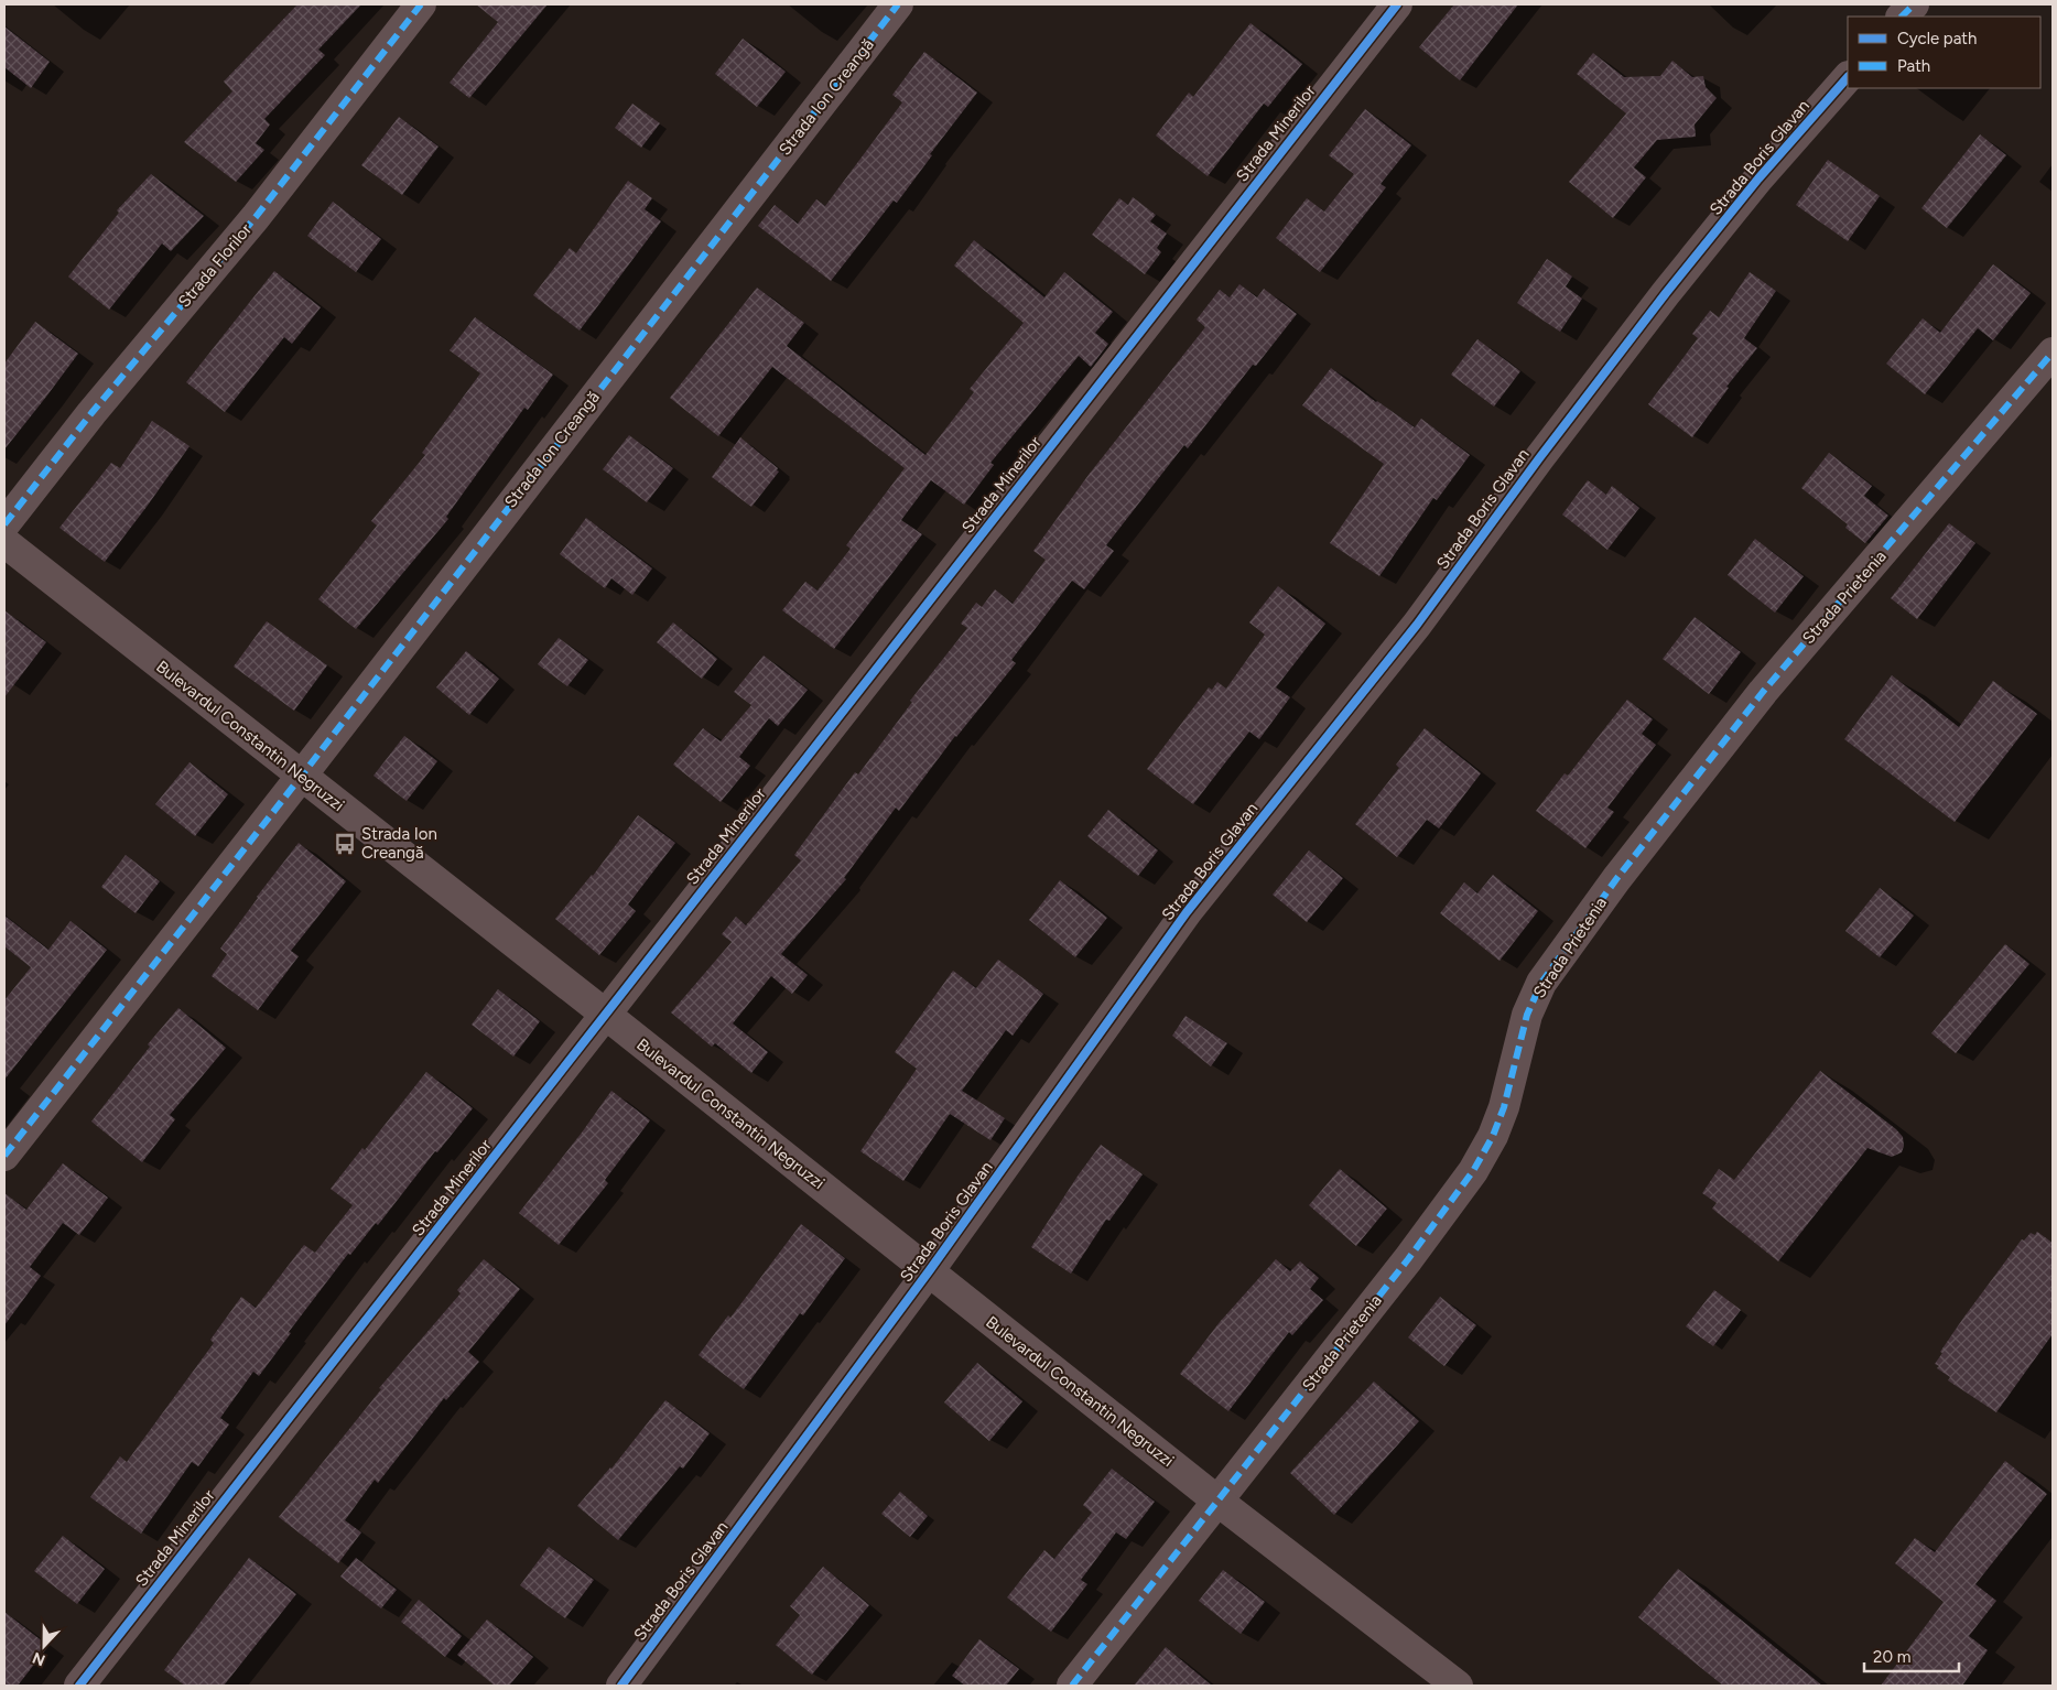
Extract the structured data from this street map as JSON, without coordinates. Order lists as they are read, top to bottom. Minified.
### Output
{"streets":{"street":["Strada Ion Creangă","Strada Minerilor","Strada Boris Glavan","Strada Florilor","Strada Prietenia","Bulevardul Constantin Negruzzi"]},"crossings":[["Strada Ion Creangă","Bulevardul Constantin Negruzzi"],["Strada Minerilor","Bulevardul Constantin Negruzzi"],["Strada Boris Glavan","Bulevardul Constantin Negruzzi"],["Strada Prietenia","Bulevardul Constantin Negruzzi"]],"places":{"bus stop":["Strada Ion Creangă"]},"legend":["Cycle path","Path"],"scale_bar":"20 m","north":"bottom"}
